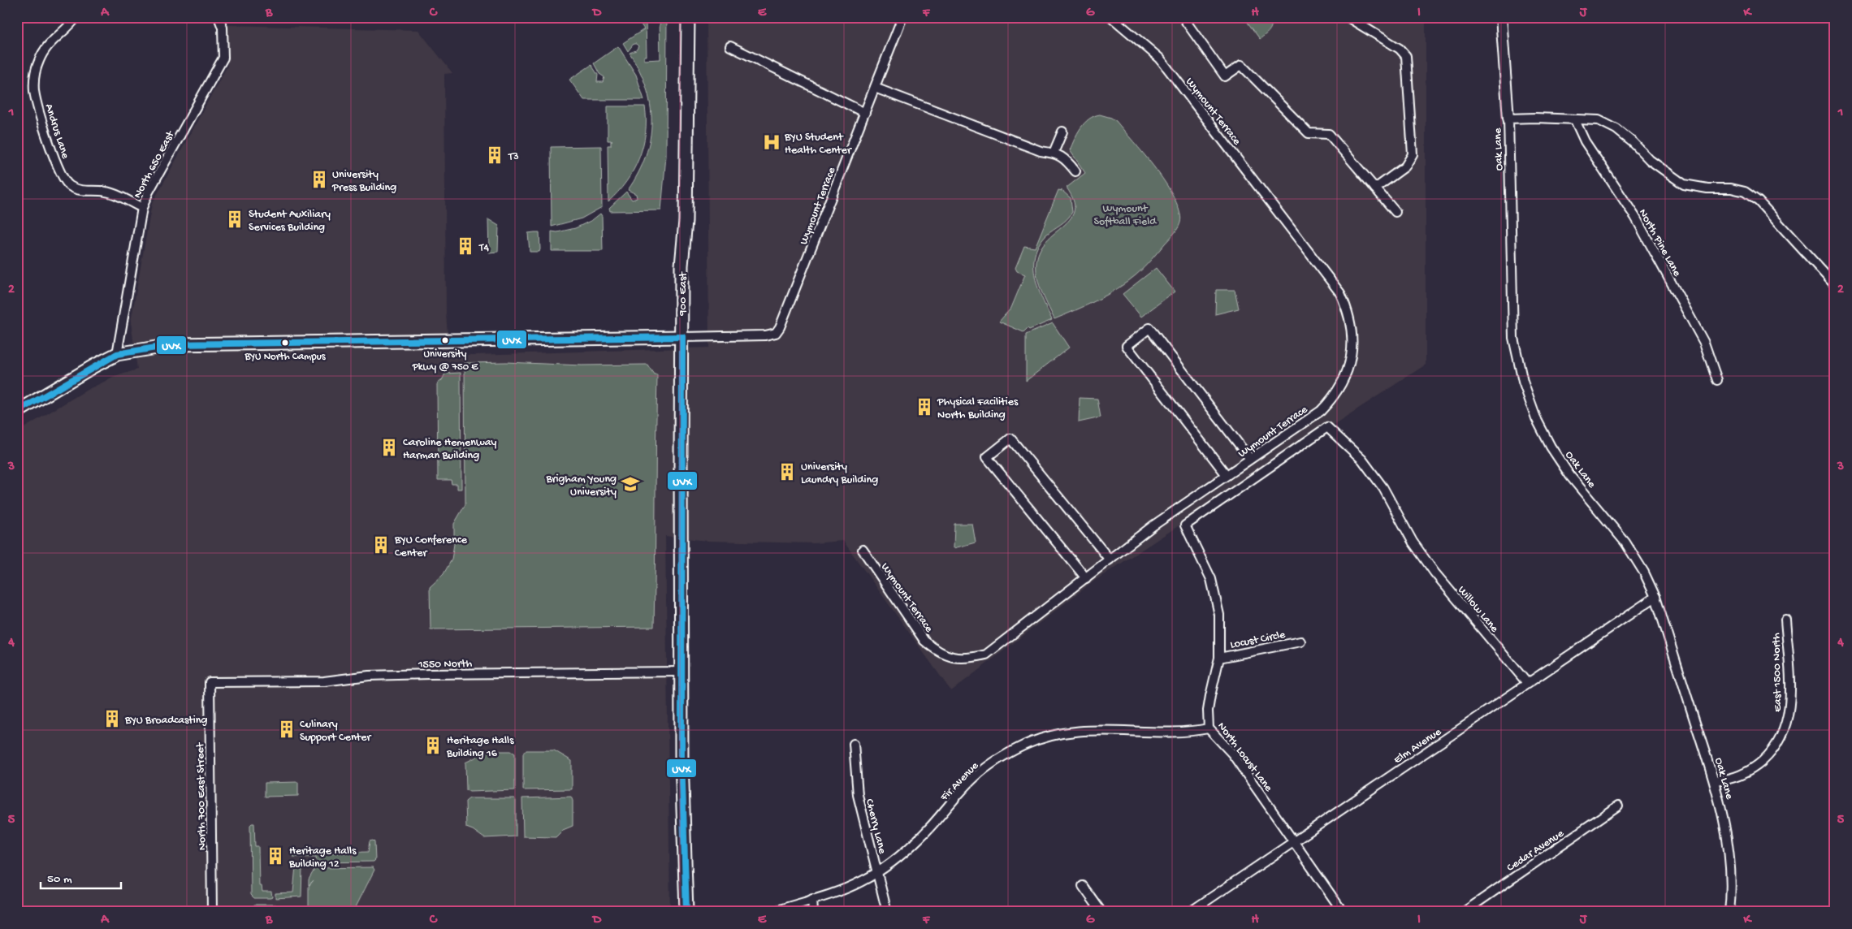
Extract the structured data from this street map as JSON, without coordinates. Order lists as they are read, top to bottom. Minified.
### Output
{"streets":{"main road":["900 East"],"street":["Wymount Terrace","Andrus Lane","Oak Lane","North 650 East","North Pine Lane","Willow Lane","Locust Circle","1550 North","East 1500 North","Elm Avenue","North Locust Lane","Fir Avenue","North 700 East Street","Cherry Lane","Cedar Avenue"]},"crossings":[["Wymount Terrace","900 East"],["Andrus Lane","North 650 East"],["Oak Lane","East 1500 North"],["Oak Lane","Elm Avenue"],["900 East","1550 North"],["Willow Lane","Elm Avenue"],["Willow Lane","North Locust Lane"],["Locust Circle","North Locust Lane"],["1550 North","North 700 East Street"],["Elm Avenue","North Locust Lane"],["North Locust Lane","Fir Avenue"],["Fir Avenue","Cherry Lane"]],"parks":["Wymount Softball Field"],"places":{"hospital":["BYU Student Health Center"],"building":["T3","University Press Building","Student Auxiliary Services Building","T4","Physical Facilities North Building","Caroline Hemenway Harman Building","University Laundry Building","BYU Conference Center","BYU Broadcasting","Culinary Support Center","Heritage Halls Building 16","Heritage Halls Building 12"],"other":["University Pkwy @ 750 E","BYU North Campus"],"school or university":["Brigham Young University"]},"lines":["transit line UVX"],"scale_bar":"50 m","grid":{"columns":["A","B","C","D","E","F","G","H","I","J","K"],"rows":["1","2","3","4","5"]}}
